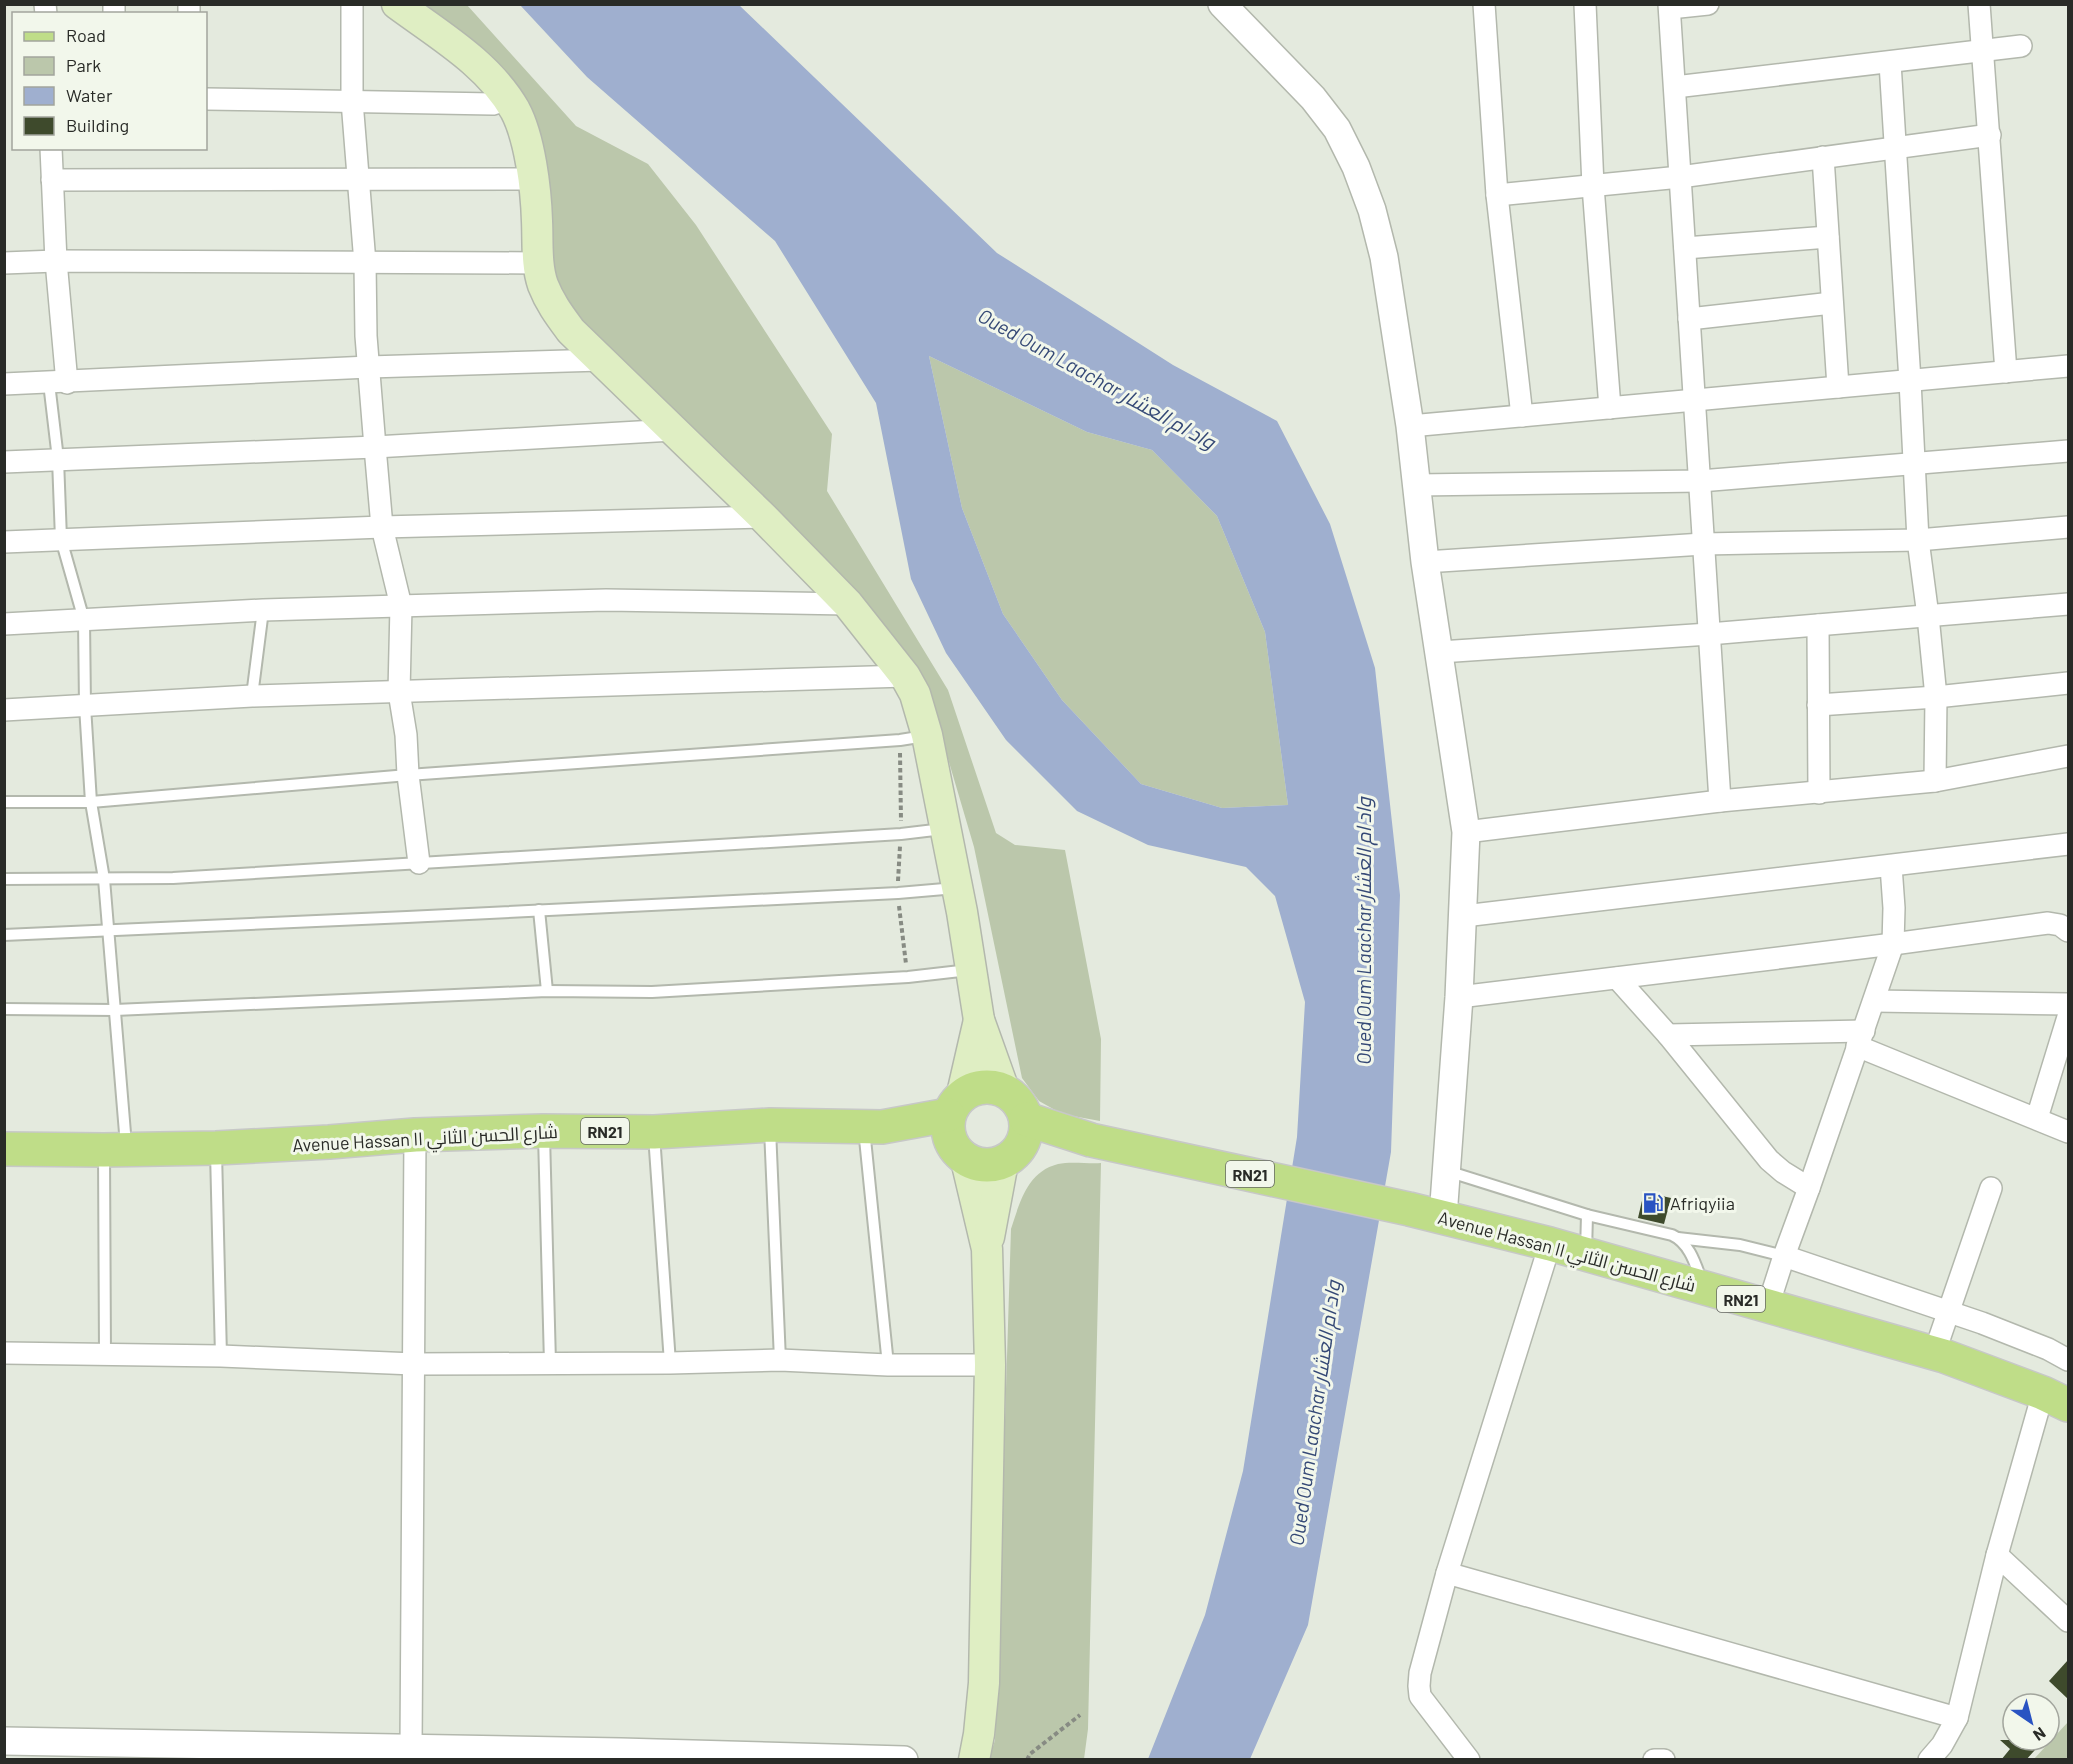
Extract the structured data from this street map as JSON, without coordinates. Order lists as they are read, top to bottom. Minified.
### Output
{"streets":{"main road":["RN21","Avenue Hassan II شارع الحسن الثاني"]},"water":["Oued Oum Laachar واد ام العشار"],"places":{"fuel station":["Afriqyiia"]},"legend":["Road","Park","Water","Building"],"north":"bottom right"}
